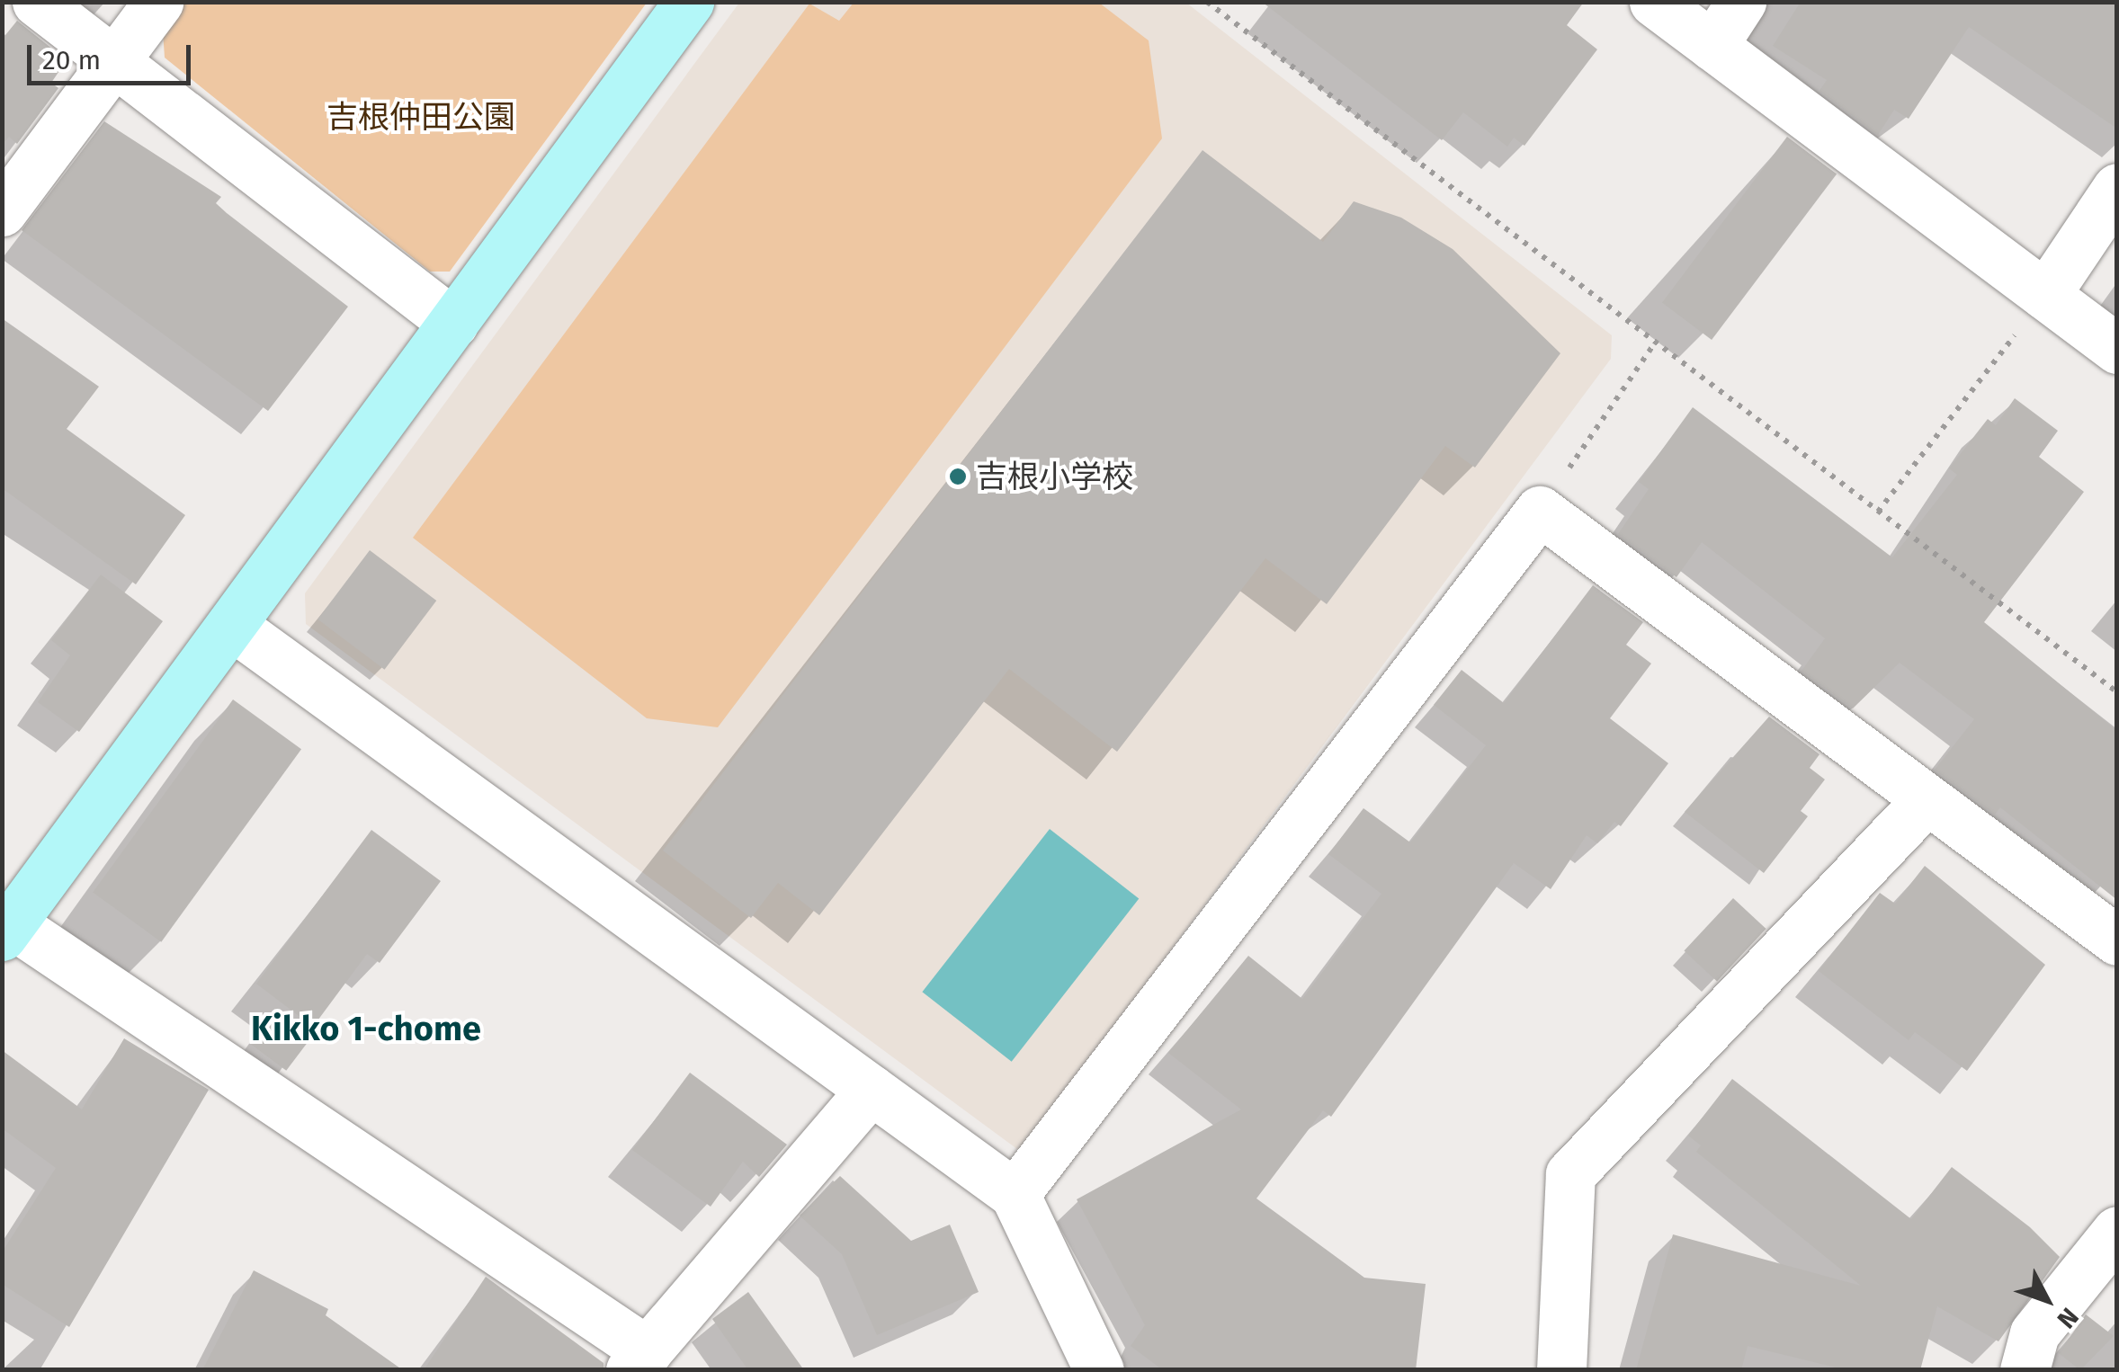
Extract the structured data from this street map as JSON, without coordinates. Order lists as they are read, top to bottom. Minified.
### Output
{"districts":["Kikko 1-chome"],"parks":["吉根仲田公園"],"places":["吉根小学校"],"scale_bar":"20 m","north":"bottom right"}
